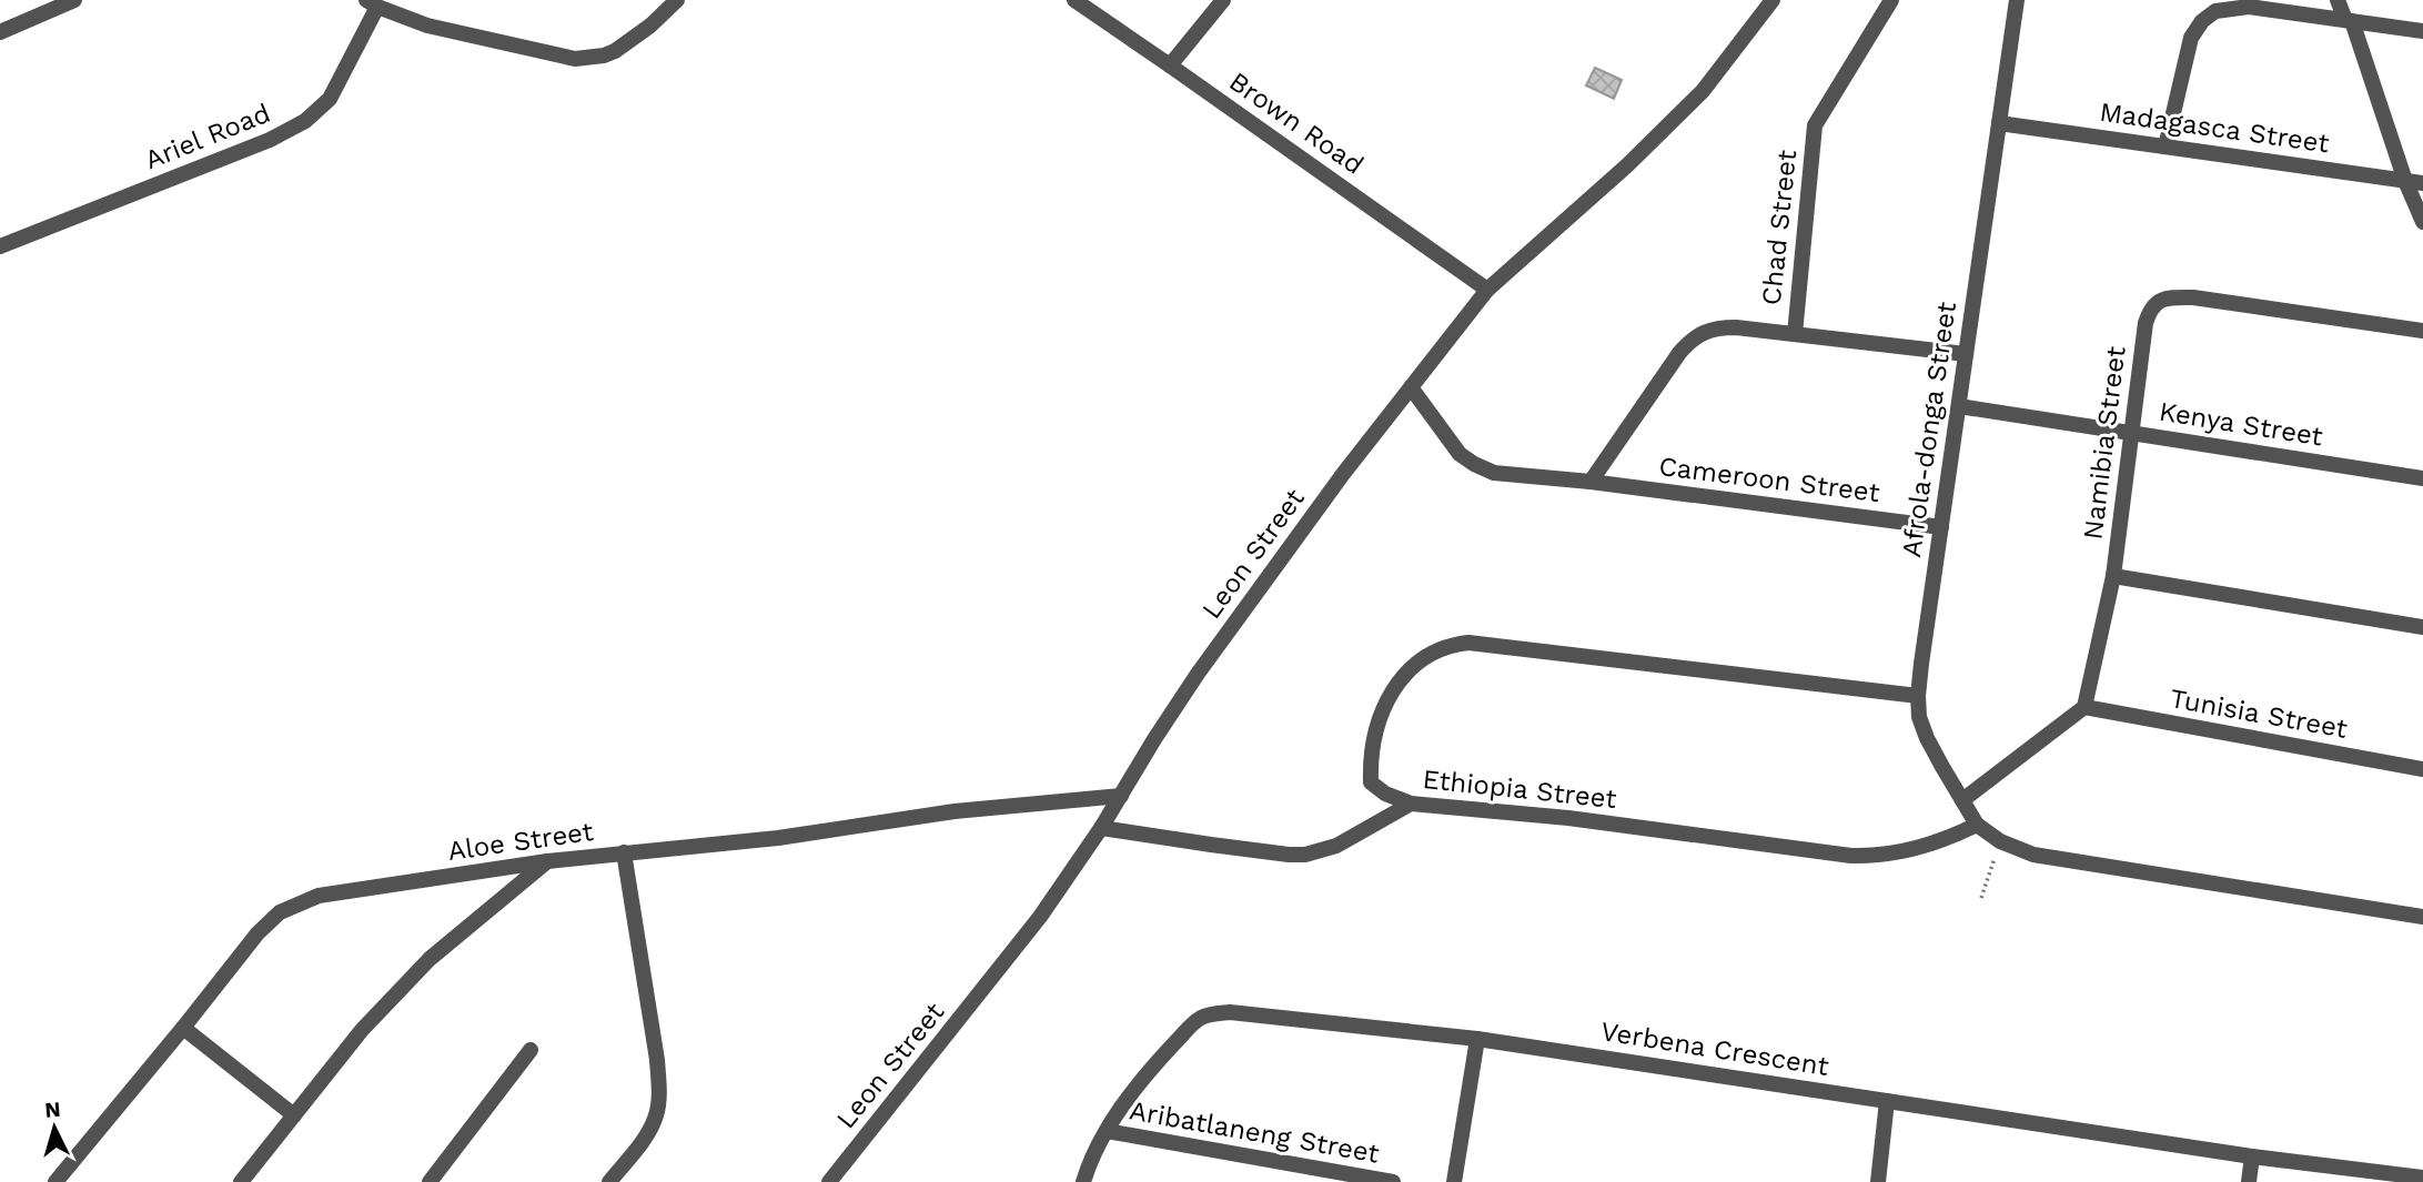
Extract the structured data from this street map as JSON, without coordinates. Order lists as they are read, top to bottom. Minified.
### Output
{"streets":{"street":["Brown Road","Madagasca Street","Ariel Road","Chad Street","Kenya Street","Afrola-donga Street","Namibia Street","Cameroon Street","Leon Street","Tunisia Street","Ethiopia Street","Aloe Street","Verbena Crescent","Aribatlaneng Street"]},"crossings":[["Brown Road","Leon Street"],["Madagasca Street","Afrola-donga Street"],["Chad Street","Cameroon Street"],["Kenya Street","Afrola-donga Street"],["Kenya Street","Namibia Street"],["Afrola-donga Street","Cameroon Street"],["Afrola-donga Street","Ethiopia Street"],["Namibia Street","Tunisia Street"],["Cameroon Street","Leon Street"],["Leon Street","Aloe Street"],["Verbena Crescent","Aribatlaneng Street"]],"north":"top"}
